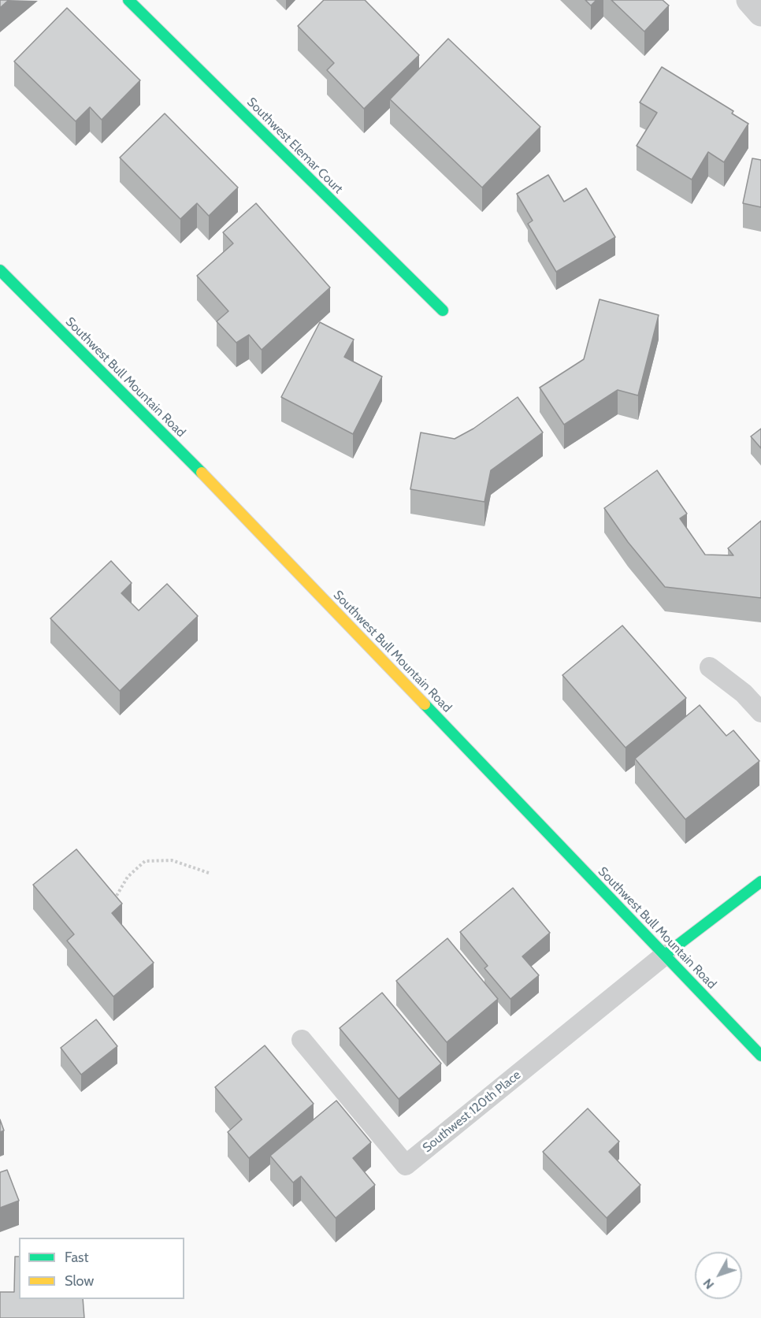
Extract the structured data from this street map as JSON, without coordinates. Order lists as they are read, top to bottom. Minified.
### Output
{"streets":{"main road":["Southwest Elemar Court","Southwest Bull Mountain Road"],"lane":["Southwest 120th Place"]},"crossings":[["Southwest Bull Mountain Road","Southwest 120th Place"]],"legend":["Fast","Slow"],"north":"bottom left"}
